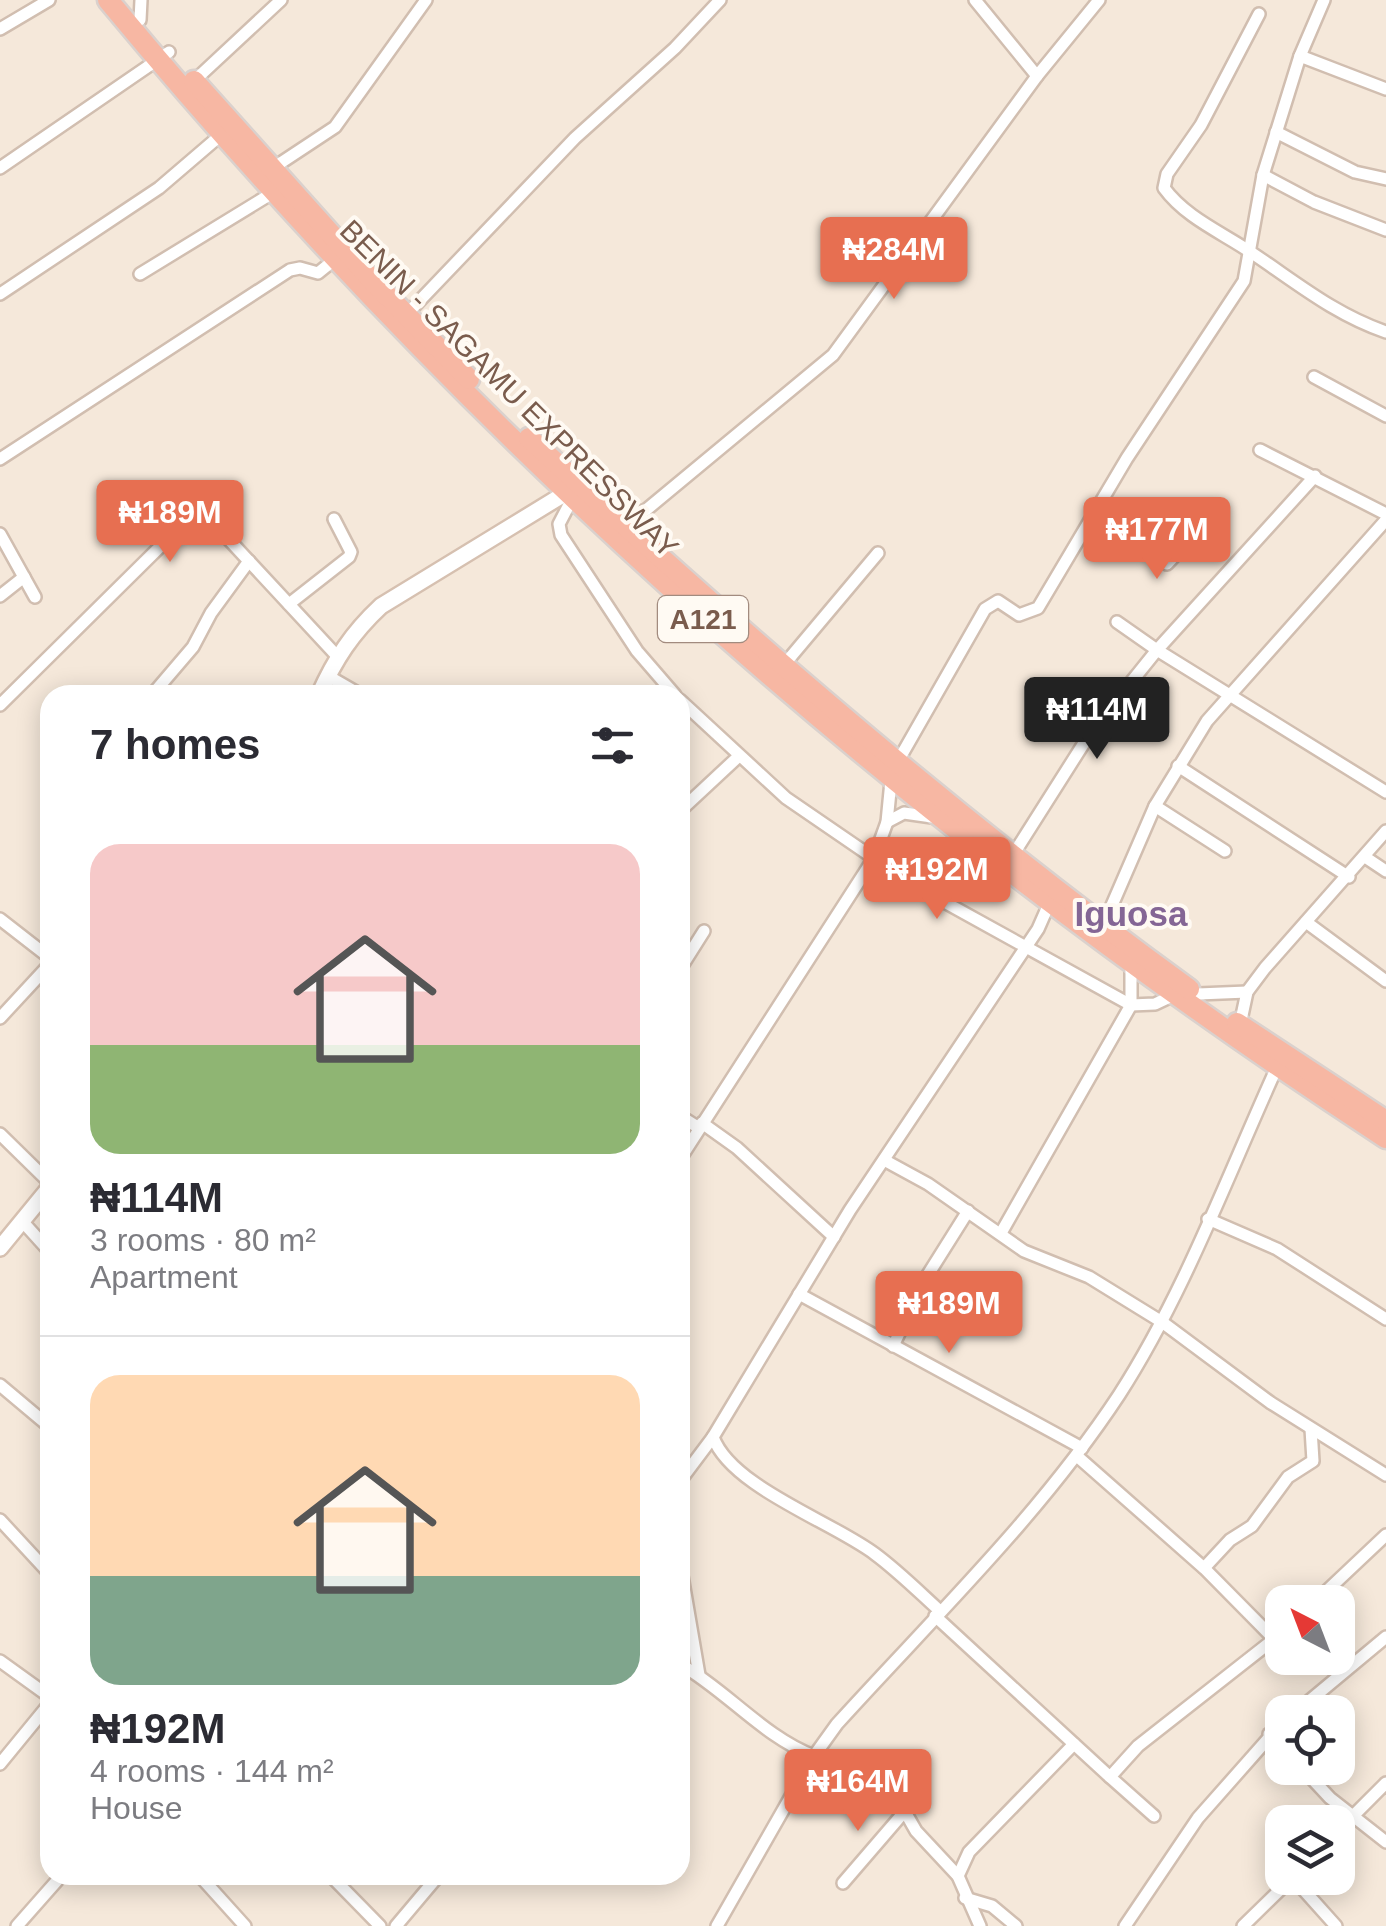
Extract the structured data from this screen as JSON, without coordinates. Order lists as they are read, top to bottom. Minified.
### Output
{"streets":{"highway":["BENIN - SAGAMU EXPRESSWAY","A121"]},"crossings":[["BENIN - SAGAMU EXPRESSWAY","A121"]],"districts":["Iguosa"],"north":"top left","page":{"price":["₦284M","₦189M","₦177M","₦114M","₦192M","₦189M","₦164M"],"heading":"7 homes","list":[{"name":"₦114M","note":"3 rooms · 80 m² · Apartment"},{"name":"₦192M","note":"4 rooms · 144 m² · House"}]}}
